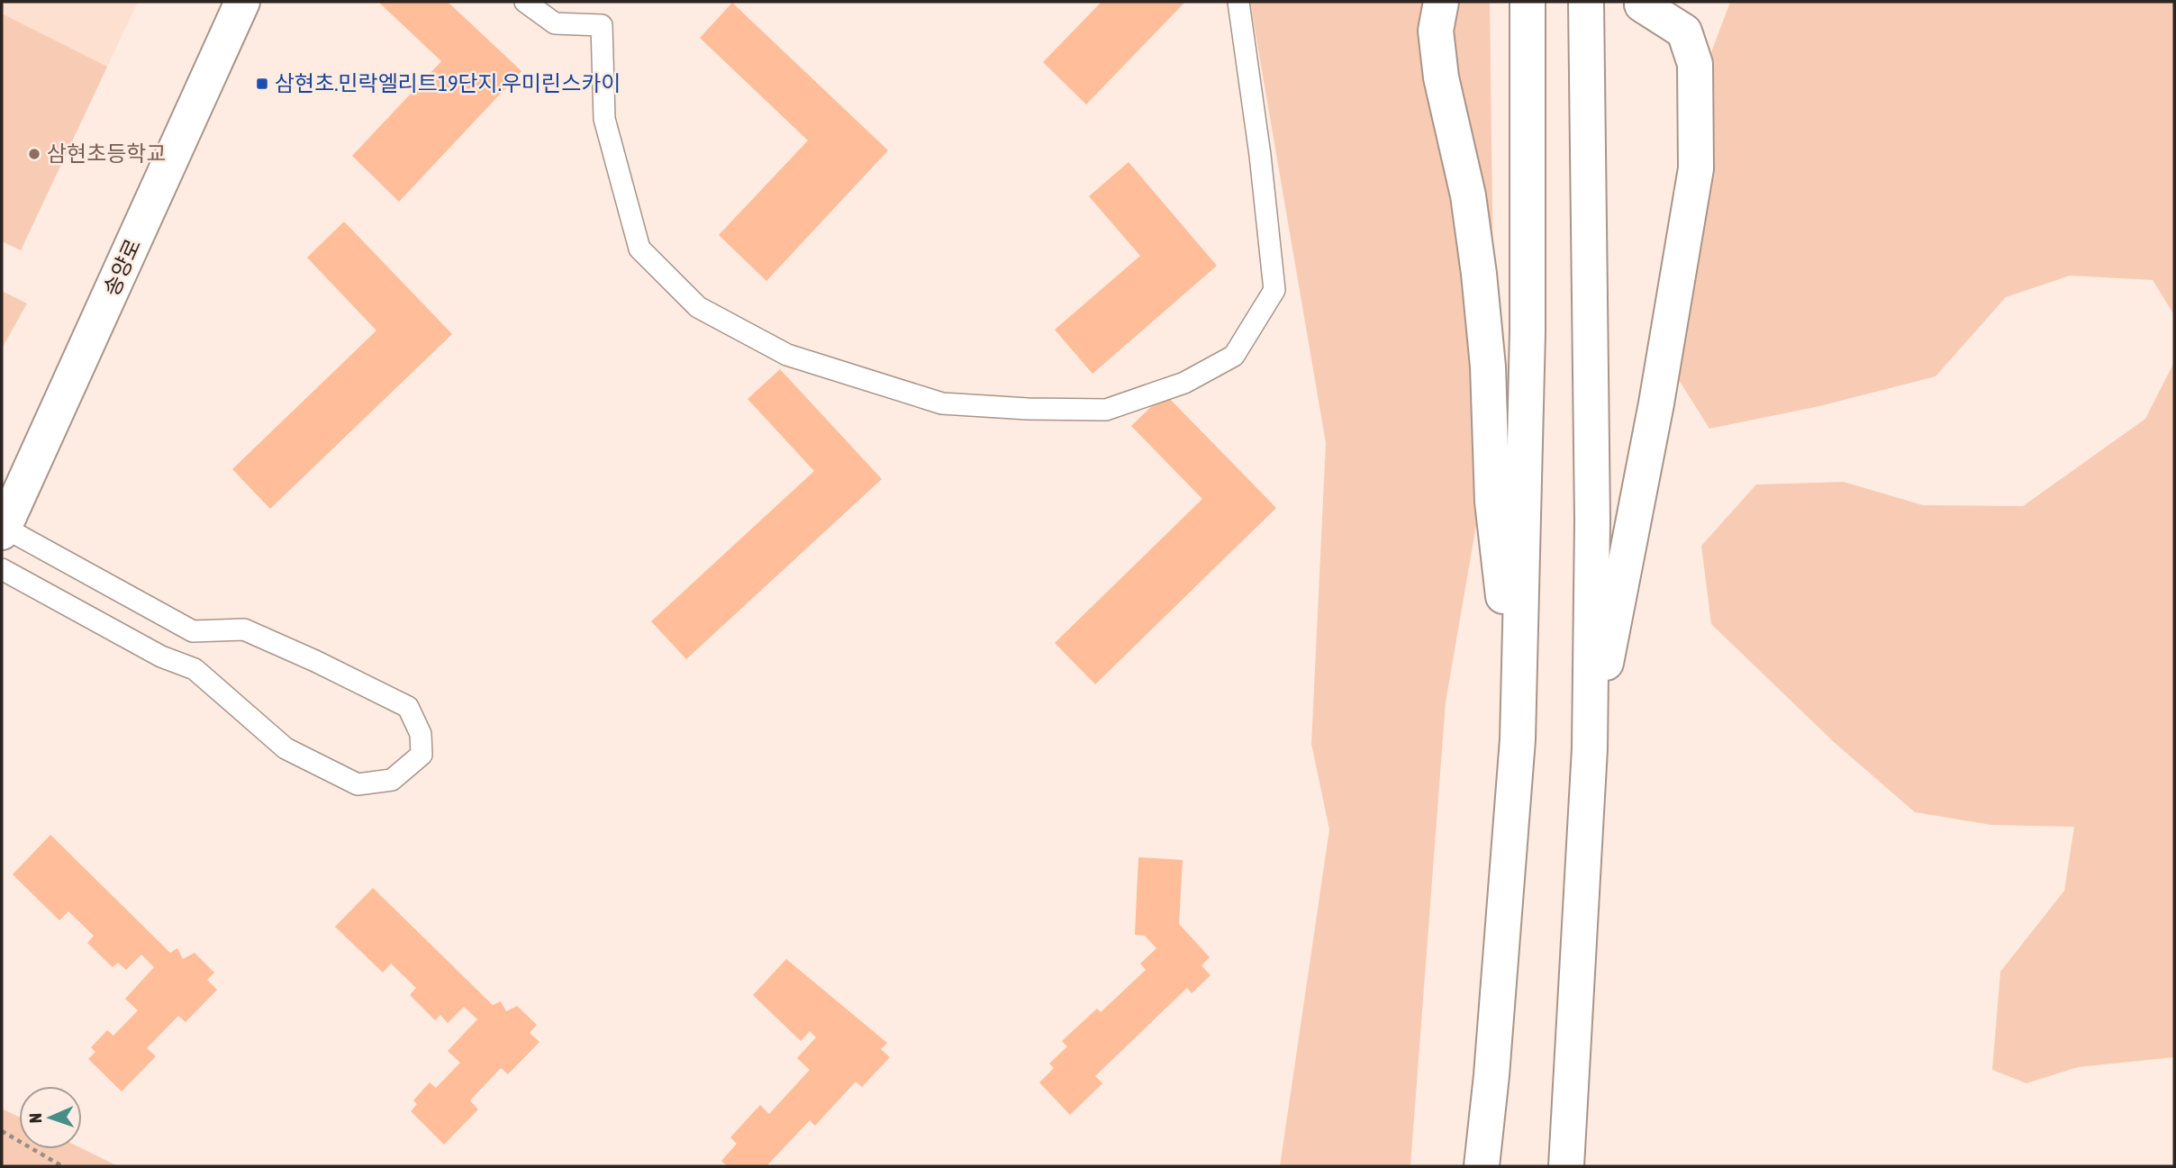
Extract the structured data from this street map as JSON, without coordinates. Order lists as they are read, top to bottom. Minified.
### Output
{"streets":{"main road":["송양로"]},"places":{"transit":["삼현초.민락엘리트19단지.우미린스카이"],"other":["삼현초등학교"]},"north":"left"}
